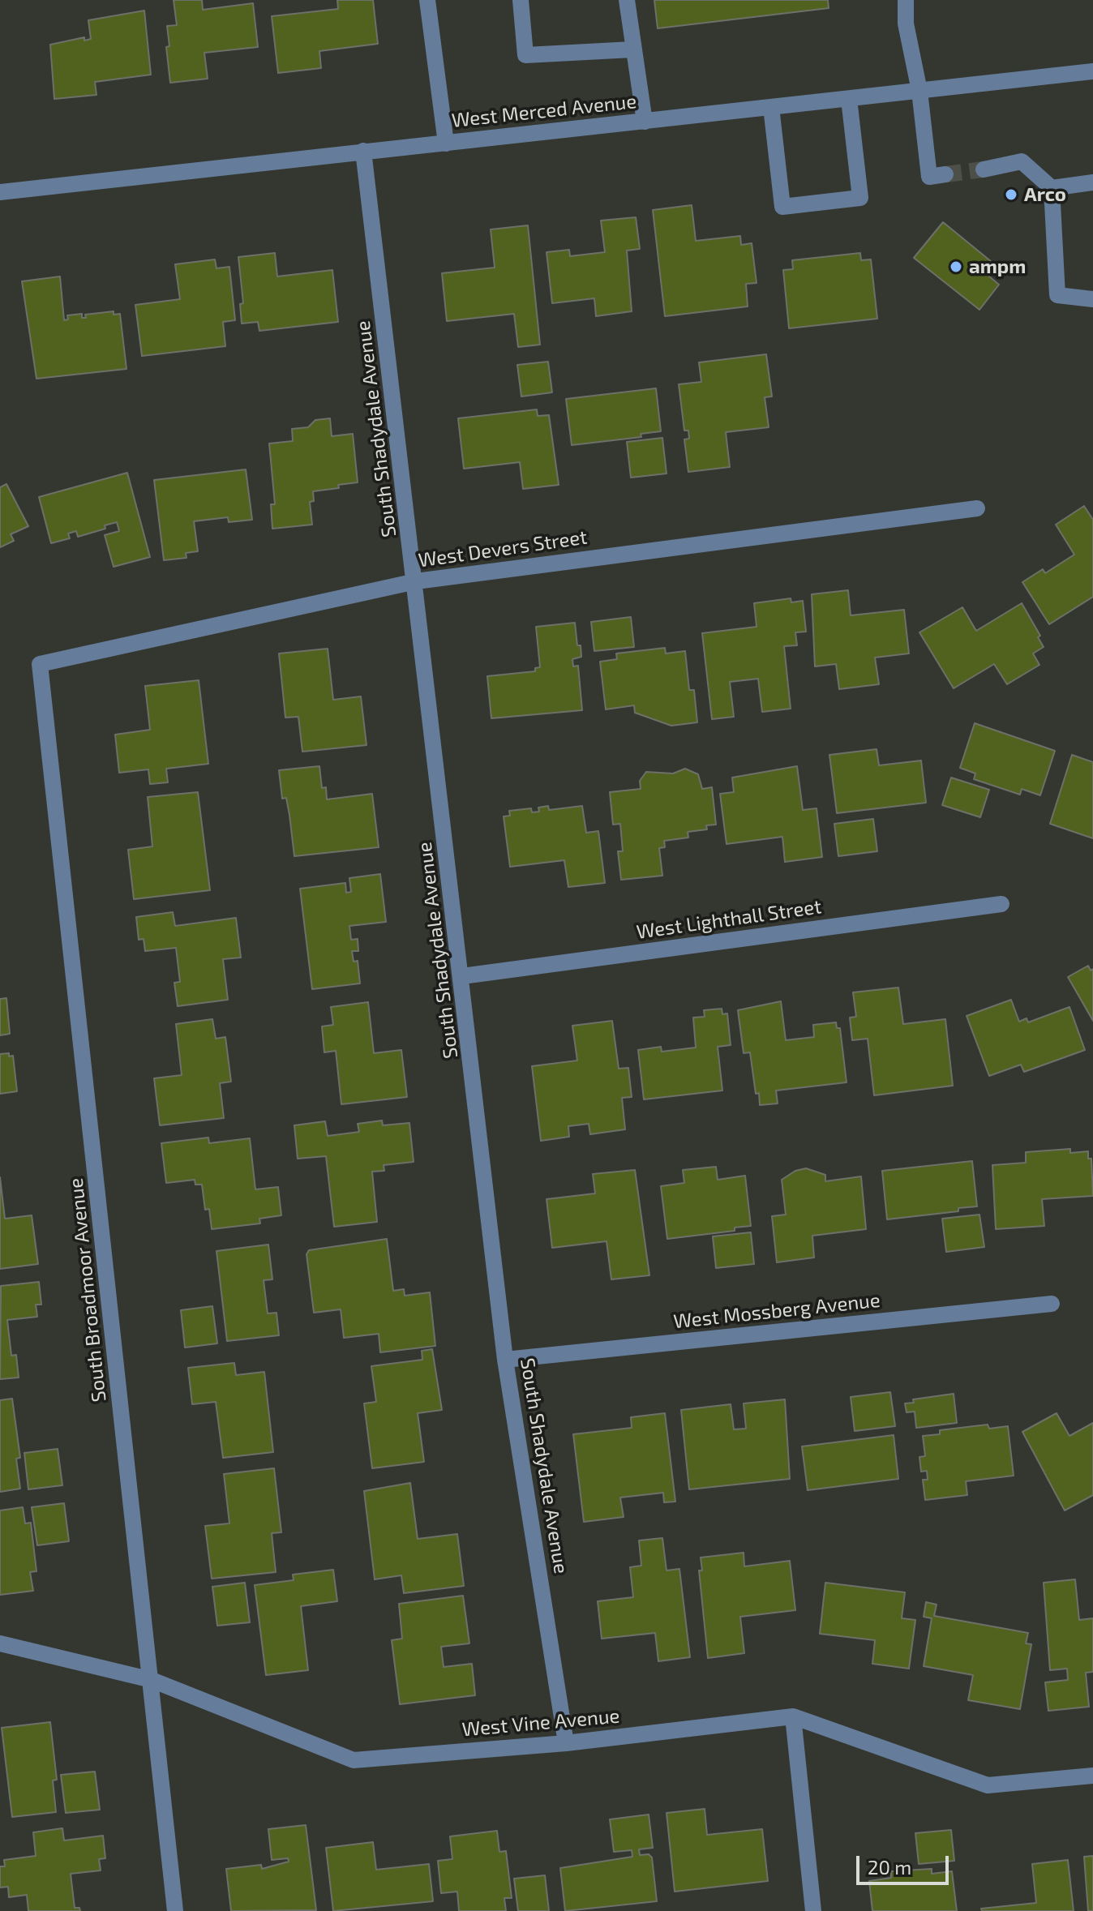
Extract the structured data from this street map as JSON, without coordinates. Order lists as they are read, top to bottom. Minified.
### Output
{"streets":{"street":["West Merced Avenue","South Shadydale Avenue","West Devers Street","West Lighthall Street","South Broadmoor Avenue","West Mossberg Avenue","West Vine Avenue"]},"crossings":[["West Merced Avenue","South Shadydale Avenue"],["South Shadydale Avenue","West Devers Street"],["South Shadydale Avenue","West Lighthall Street"],["South Shadydale Avenue","West Mossberg Avenue"],["South Shadydale Avenue","West Vine Avenue"],["West Devers Street","South Broadmoor Avenue"],["South Broadmoor Avenue","West Vine Avenue"]],"places":["Arco","ampm"],"scale_bar":"20 m"}
